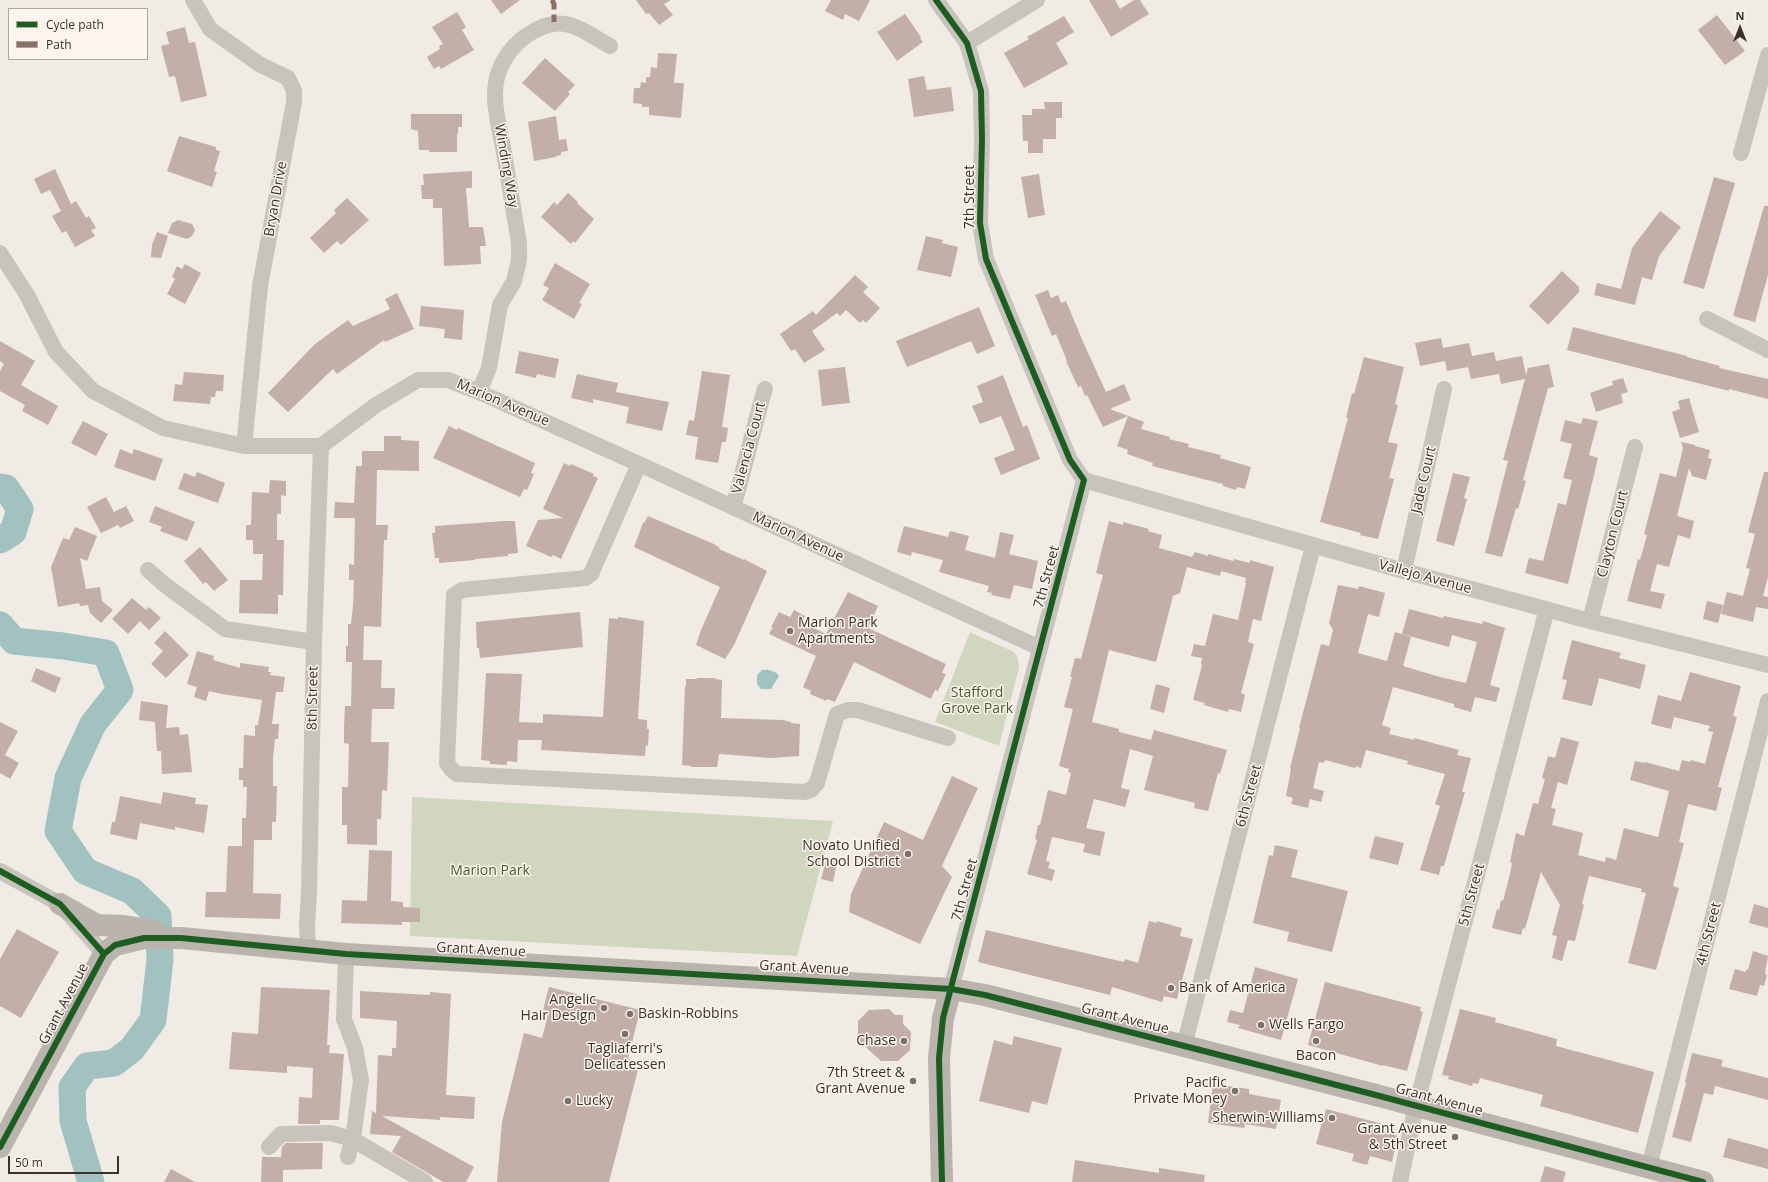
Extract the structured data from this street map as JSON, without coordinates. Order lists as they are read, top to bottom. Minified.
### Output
{"streets":{"street":["Winding Way","7th Street","Bryan Drive","Marion Avenue","Valencia Court","Jade Court","Clayton Court","Vallejo Avenue","8th Street","6th Street","5th Street","4th Street","Grant Avenue"]},"crossings":[["Winding Way","Marion Avenue"],["7th Street","Marion Avenue"],["7th Street","Vallejo Avenue"],["7th Street","Grant Avenue"],["Marion Avenue","Valencia Court"],["Marion Avenue","8th Street"],["Jade Court","Vallejo Avenue"],["Clayton Court","Vallejo Avenue"],["Vallejo Avenue","6th Street"],["Vallejo Avenue","5th Street"],["8th Street","Grant Avenue"],["6th Street","Grant Avenue"],["5th Street","Grant Avenue"],["4th Street","Grant Avenue"]],"parks":["Stafford Grove Park","Marion Park"],"places":["Marion Park Apartments","Novato Unified School District","Bank of America","Angelic Hair Design","Baskin-Robbins","Wells Fargo","Tagliaferri's Delicatessen","Chase","Bacon","7th Street & Grant Avenue","Pacific Private Money","Lucky","Sherwin-Williams","Grant Avenue & 5th Street"],"legend":["Cycle path","Path"],"scale_bar":"50 m","north":"top"}
